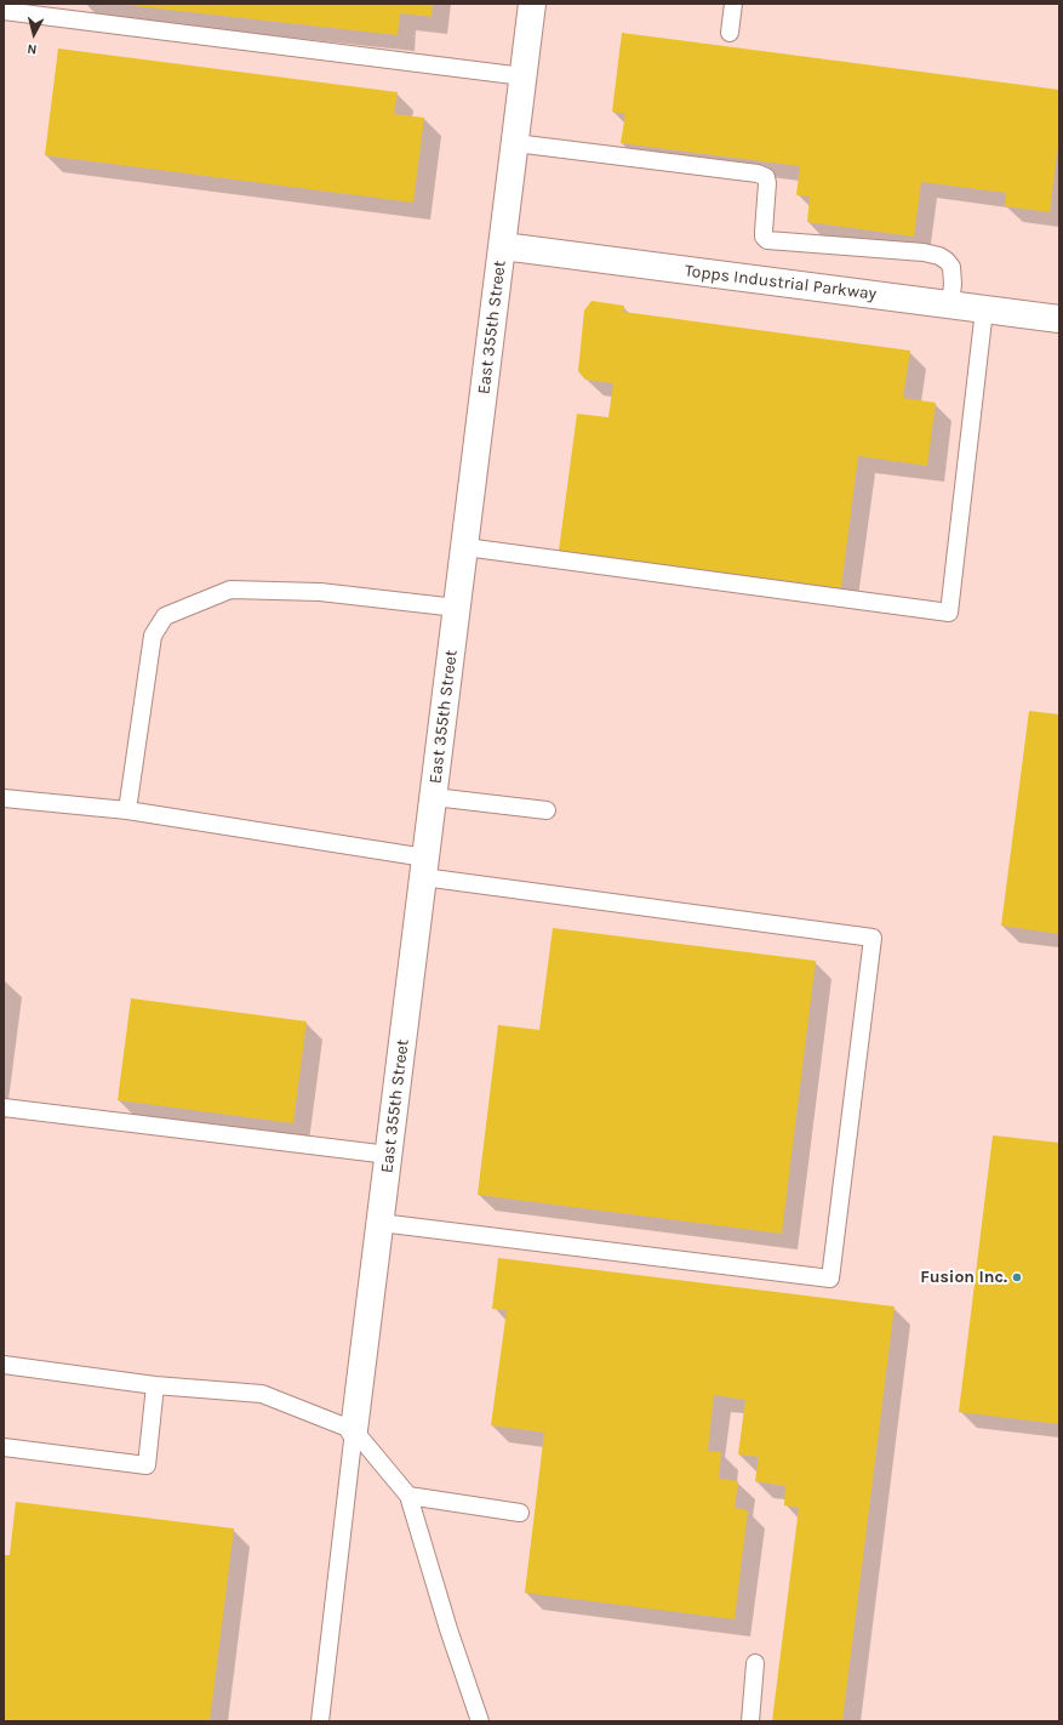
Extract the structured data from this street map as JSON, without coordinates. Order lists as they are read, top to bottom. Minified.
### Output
{"streets":{"street":["Topps Industrial Parkway","East 355th Street"]},"crossings":[["Topps Industrial Parkway","East 355th Street"]],"places":["Fusion Inc."],"north":"bottom"}
